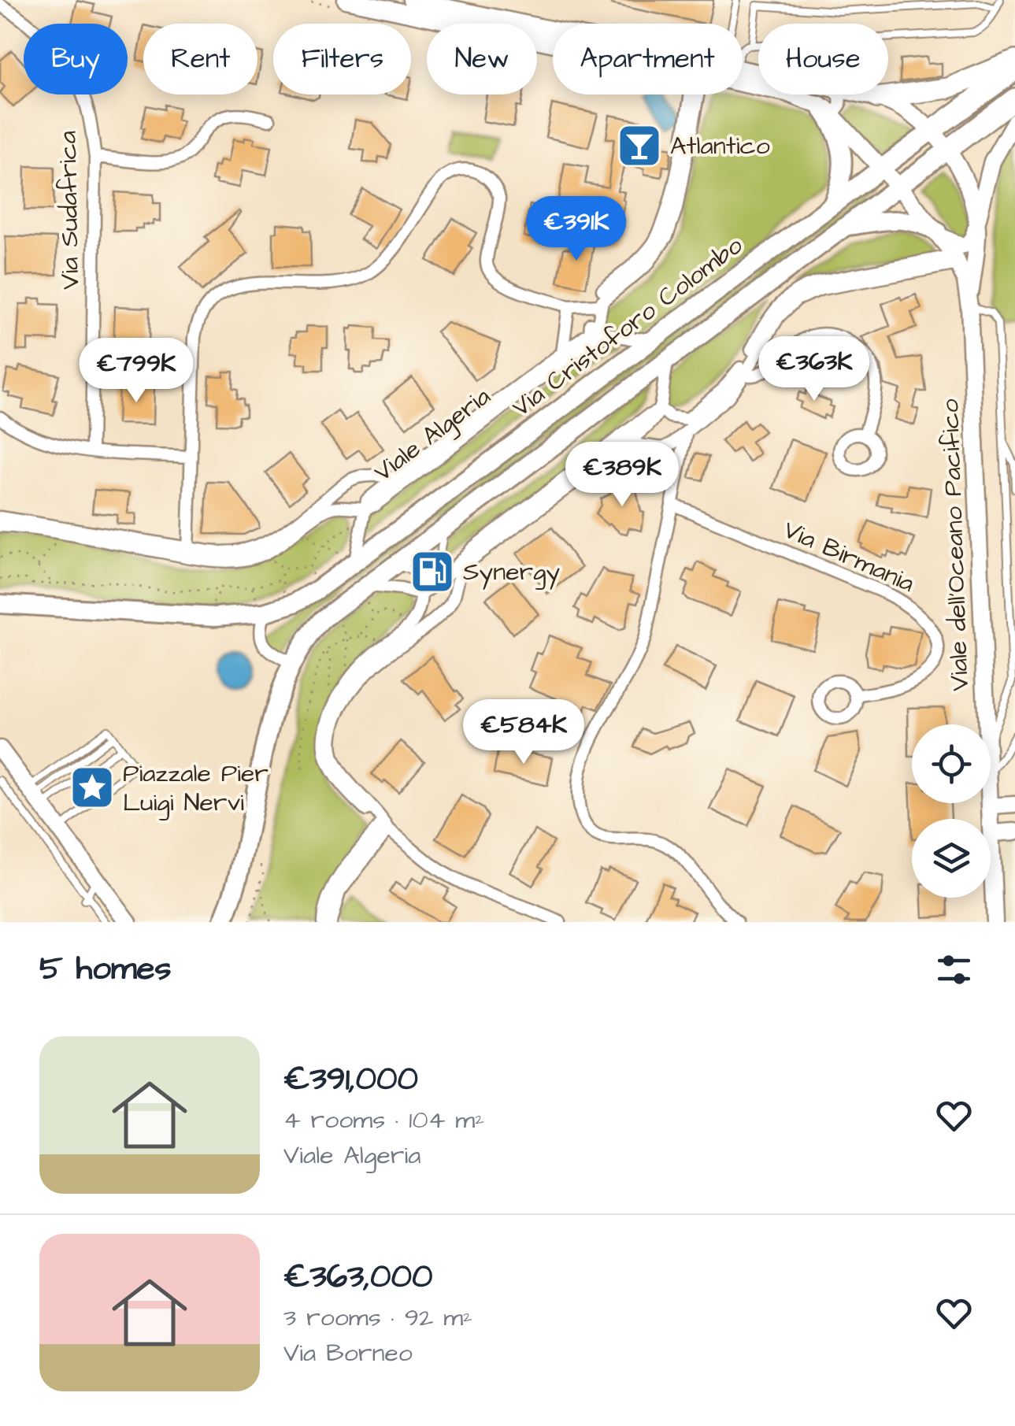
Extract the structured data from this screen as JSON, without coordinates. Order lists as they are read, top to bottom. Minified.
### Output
{"streets":{"highway":["Via Cristoforo Colombo"],"main road":["Viale dell'Oceano Pacifico"],"street":["Via Sudafrica","Viale Algeria","Via Birmania"]},"places":{"bar":["Atlantico"],"fuel station":["Synergy"],"place":["Piazzale Pier Luigi Nervi"]},"page":{"chip":["Buy","Rent","Filters","New","Apartment","House"],"price":["€391K","€363K","€799K","€389K","€584K"],"heading":"5 homes","list":[{"name":"€391,000","note":"4 rooms · 104 m² · Viale Algeria"},{"name":"€363,000","note":"3 rooms · 92 m² · Via Borneo"}]}}
